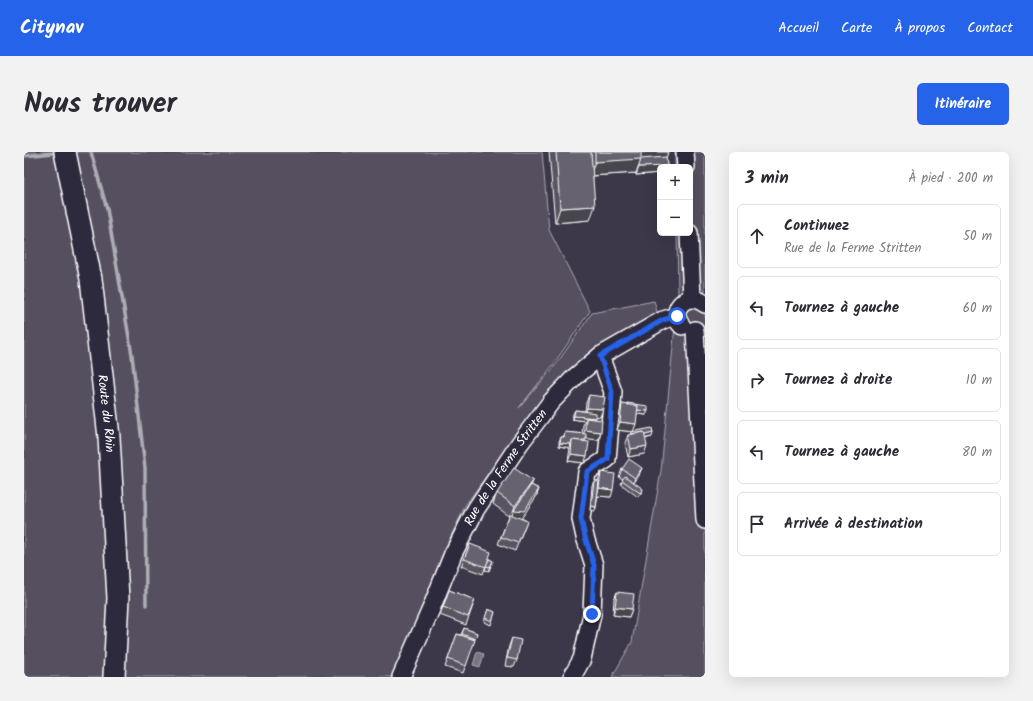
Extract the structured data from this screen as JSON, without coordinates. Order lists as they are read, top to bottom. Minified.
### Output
{"streets":{"main road":["Route du Rhin"],"street":["Rue de la Ferme Stritten"]},"page":{"header":"Citynav","nav":["Accueil","Carte","À propos","Contact"],"title":"Nous trouver","buttons":"Itinéraire","heading":["3 min","À pied · 200 m"],"map_buttons":["+","−"],"list":[["Continuez","Rue de la Ferme Stritten","50 m"],["Tournez à gauche","60 m"],["Tournez à droite","10 m"],["Tournez à gauche","80 m"],"Arrivée à destination"]}}
